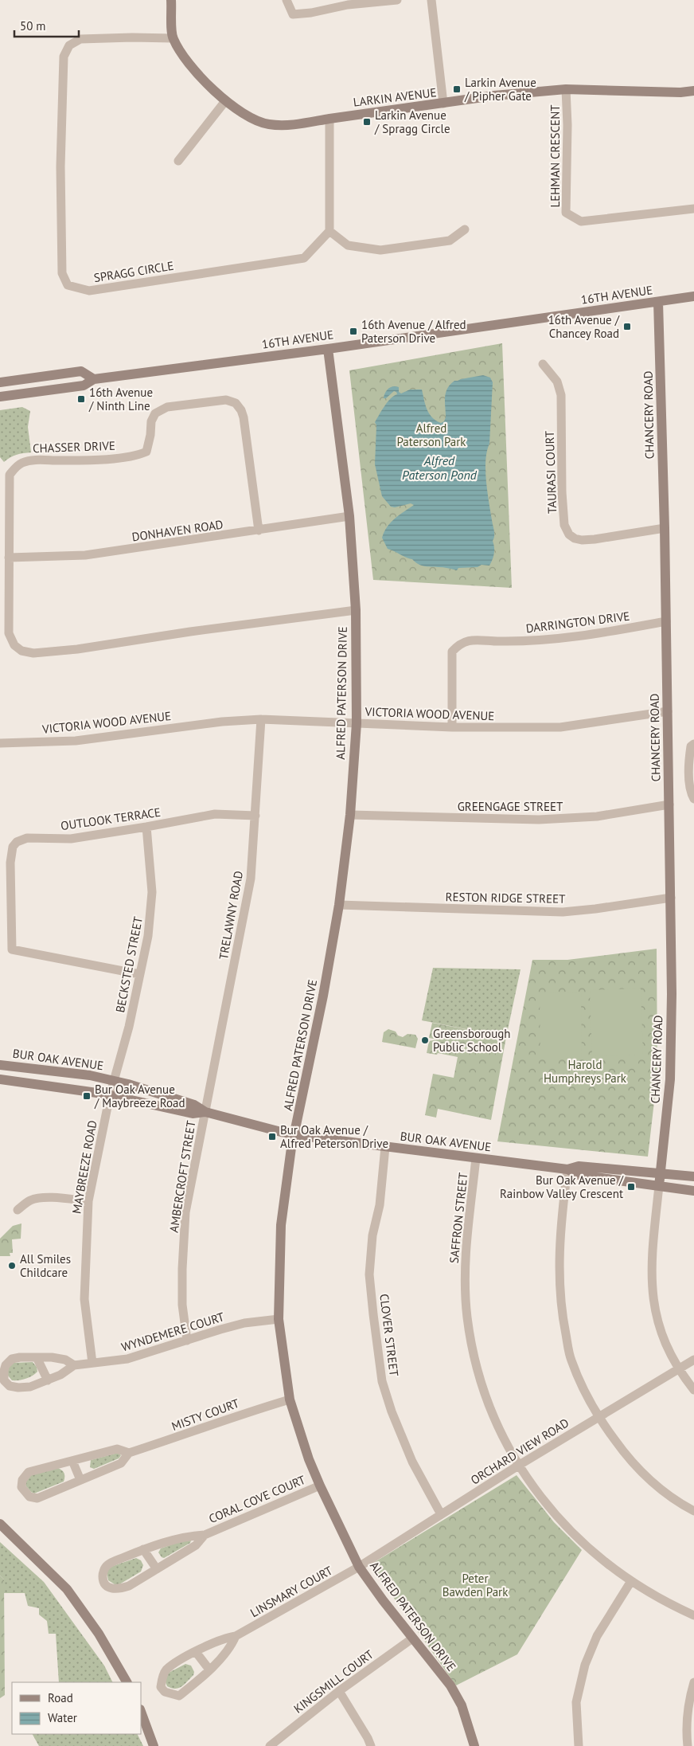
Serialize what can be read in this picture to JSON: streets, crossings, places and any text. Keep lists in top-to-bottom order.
{
  "streets": {
    "street": [
      "LARKIN AVENUE",
      "LEHMAN CRESCENT",
      "SPRAGG CIRCLE",
      "16TH AVENUE",
      "CHANCERY ROAD",
      "CHASSER DRIVE",
      "TAURASI COURT",
      "DONHAVEN ROAD",
      "DARRINGTON DRIVE",
      "ALFRED PATERSON DRIVE",
      "VICTORIA WOOD AVENUE",
      "GREENGAGE STREET",
      "OUTLOOK TERRACE",
      "RESTON RIDGE STREET",
      "TRELAWNY ROAD",
      "BECKSTED STREET",
      "BUR OAK AVENUE",
      "MAYBREEZE ROAD",
      "AMBERCROFT STREET",
      "SAFFRON STREET",
      "WYNDEMERE COURT",
      "CLOVER STREET",
      "MISTY COURT",
      "ORCHARD VIEW ROAD",
      "CORAL COVE COURT",
      "LINSMARY COURT",
      "KINGSMILL COURT"
    ]
  },
  "crossings": [
    ["LARKIN AVENUE", "LEHMAN CRESCENT"],
    ["LARKIN AVENUE", "SPRAGG CIRCLE"],
    ["16TH AVENUE", "CHANCERY ROAD"],
    ["16TH AVENUE", "ALFRED PATERSON DRIVE"],
    ["CHANCERY ROAD", "TAURASI COURT"],
    ["CHANCERY ROAD", "DARRINGTON DRIVE"],
    ["CHANCERY ROAD", "VICTORIA WOOD AVENUE"],
    ["CHANCERY ROAD", "GREENGAGE STREET"],
    ["CHANCERY ROAD", "RESTON RIDGE STREET"],
    ["CHANCERY ROAD", "BUR OAK AVENUE"],
    ["CHASSER DRIVE", "DONHAVEN ROAD"],
    ["CHASSER DRIVE", "ALFRED PATERSON DRIVE"],
    ["DONHAVEN ROAD", "ALFRED PATERSON DRIVE"],
    ["DARRINGTON DRIVE", "VICTORIA WOOD AVENUE"],
    ["ALFRED PATERSON DRIVE", "VICTORIA WOOD AVENUE"],
    ["ALFRED PATERSON DRIVE", "GREENGAGE STREET"],
    ["ALFRED PATERSON DRIVE", "RESTON RIDGE STREET"],
    ["ALFRED PATERSON DRIVE", "BUR OAK AVENUE"],
    ["ALFRED PATERSON DRIVE", "WYNDEMERE COURT"],
    ["ALFRED PATERSON DRIVE", "MISTY COURT"],
    ["ALFRED PATERSON DRIVE", "ORCHARD VIEW ROAD"],
    ["ALFRED PATERSON DRIVE", "CORAL COVE COURT"],
    ["ALFRED PATERSON DRIVE", "LINSMARY COURT"],
    ["ALFRED PATERSON DRIVE", "KINGSMILL COURT"],
    ["VICTORIA WOOD AVENUE", "TRELAWNY ROAD"],
    ["OUTLOOK TERRACE", "TRELAWNY ROAD"],
    ["OUTLOOK TERRACE", "BECKSTED STREET"],
    ["TRELAWNY ROAD", "BUR OAK AVENUE"],
    ["TRELAWNY ROAD", "AMBERCROFT STREET"],
    ["BECKSTED STREET", "BUR OAK AVENUE"],
    ["BUR OAK AVENUE", "MAYBREEZE ROAD"],
    ["BUR OAK AVENUE", "AMBERCROFT STREET"],
    ["BUR OAK AVENUE", "SAFFRON STREET"],
    ["BUR OAK AVENUE", "CLOVER STREET"],
    ["MAYBREEZE ROAD", "WYNDEMERE COURT"],
    ["AMBERCROFT STREET", "WYNDEMERE COURT"],
    ["SAFFRON STREET", "ORCHARD VIEW ROAD"],
    ["CLOVER STREET", "ORCHARD VIEW ROAD"],
    ["ORCHARD VIEW ROAD", "LINSMARY COURT"]
  ],
  "water": ["Alfred Paterson Pond"],
  "parks": ["Alfred Paterson Park", "Harold Humphreys Park", "Peter Bawden Park"],
  "places": {
    "transit": [
      "Larkin Avenue / Pipher Gate",
      "Larkin Avenue / Spragg Circle",
      "16th Avenue / Chancey Road",
      "16th Avenue / Alfred Paterson Drive",
      "16th Avenue / Ninth Line",
      "Bur Oak Avenue / Maybreeze Road",
      "Bur Oak Avenue / Alfred Peterson Drive",
      "Bur Oak Avenue / Rainbow Valley Crescent"
    ],
    "other": ["Greensborough Public School", "All Smiles Childcare"]
  },
  "legend": ["Road", "Water"],
  "scale_bar": "50 m"
}
